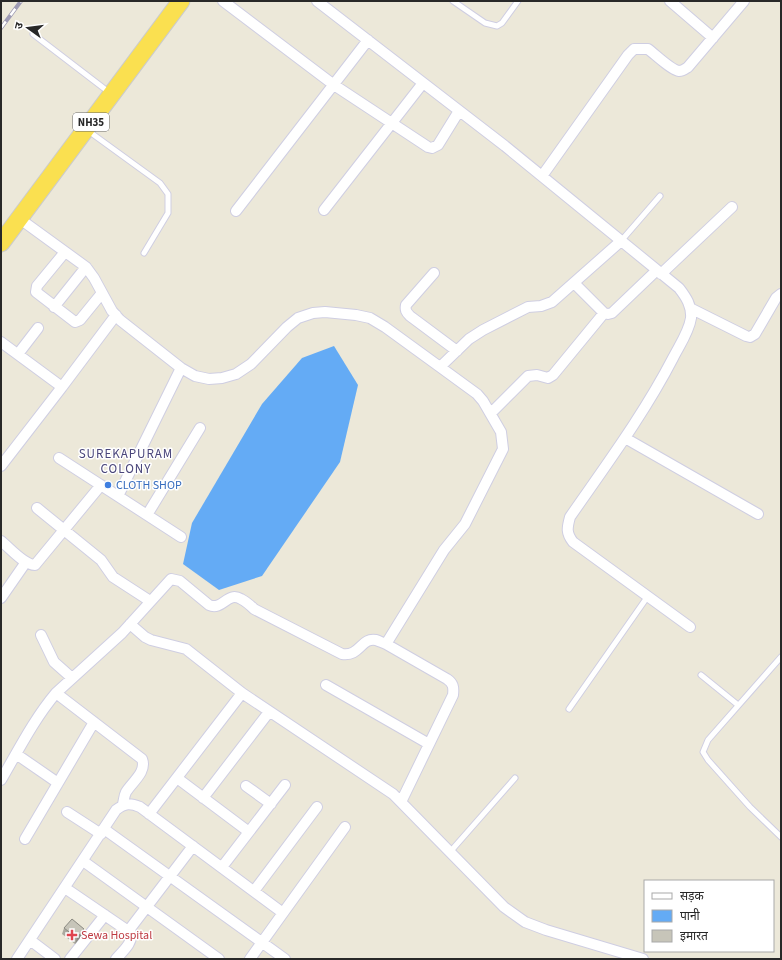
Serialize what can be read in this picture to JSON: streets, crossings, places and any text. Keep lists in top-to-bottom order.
{
  "streets": {
    "highway": ["NH35"]
  },
  "districts": ["SUREKAPURAM COLONY"],
  "places": {
    "other": ["CLOTH SHOP"],
    "health": ["Sewa Hospital"]
  },
  "legend": ["सड़क", "पानी", "इमारत"],
  "north": "left"
}
